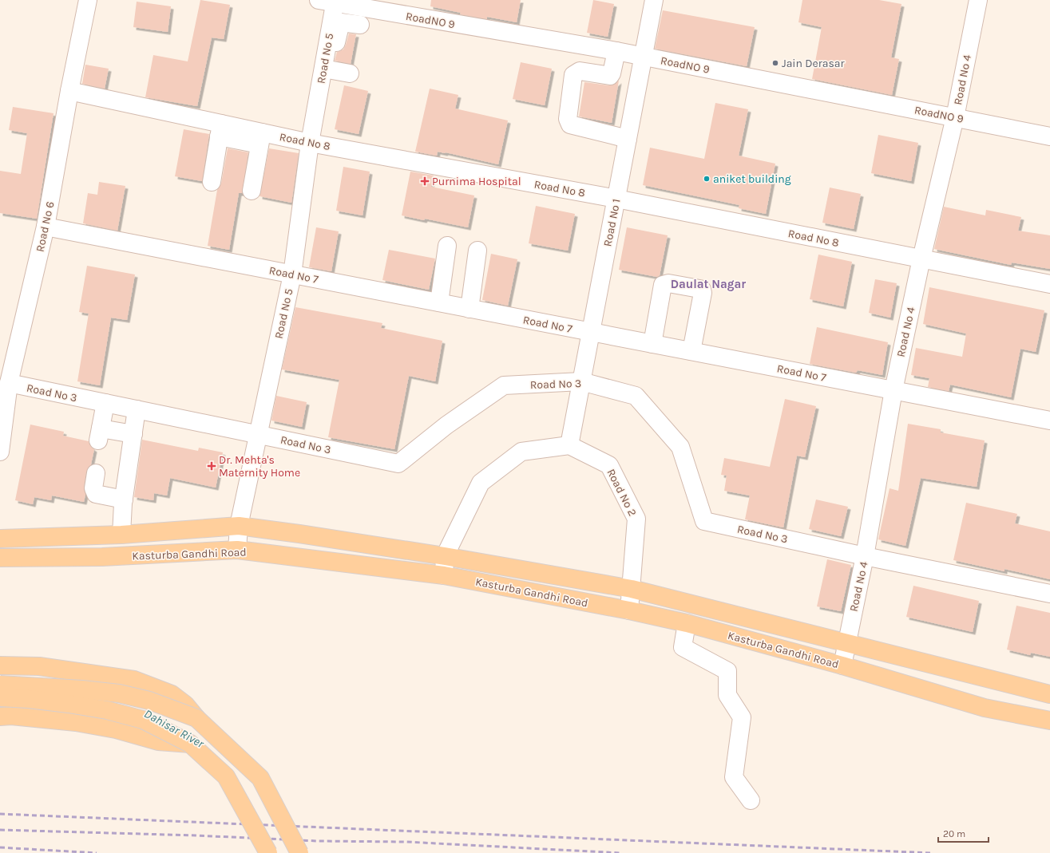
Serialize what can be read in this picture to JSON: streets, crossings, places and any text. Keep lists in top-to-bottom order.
{
  "streets": {
    "main road": ["Kasturba Gandhi Road"],
    "street": [
      "RoadNO 9",
      "Road No 5",
      "Road No 4",
      "Road No 8",
      "Road No 1",
      "Road No 6",
      "Road No 7",
      "Road No 3",
      "Road No 2"
    ]
  },
  "crossings": [
    ["RoadNO 9", "Road No 5"],
    ["RoadNO 9", "Road No 4"],
    ["RoadNO 9", "Road No 1"],
    ["Road No 5", "Road No 8"],
    ["Road No 5", "Road No 7"],
    ["Road No 5", "Road No 3"],
    ["Road No 5", "Kasturba Gandhi Road"],
    ["Road No 4", "Road No 8"],
    ["Road No 4", "Road No 7"],
    ["Road No 4", "Road No 3"],
    ["Road No 4", "Kasturba Gandhi Road"],
    ["Road No 8", "Road No 1"],
    ["Road No 8", "Road No 6"],
    ["Road No 1", "Road No 7"],
    ["Road No 1", "Road No 3"],
    ["Road No 1", "Road No 2"],
    ["Road No 6", "Road No 7"],
    ["Road No 6", "Road No 3"],
    ["Road No 2", "Kasturba Gandhi Road"]
  ],
  "districts": ["Daulat Nagar"],
  "water": ["Dahisar River"],
  "places": {
    "other": ["Jain Derasar", "aniket building"],
    "health": ["Purnima Hospital", "Dr. Mehta's Maternity Home"]
  },
  "scale_bar": "20 m"
}
